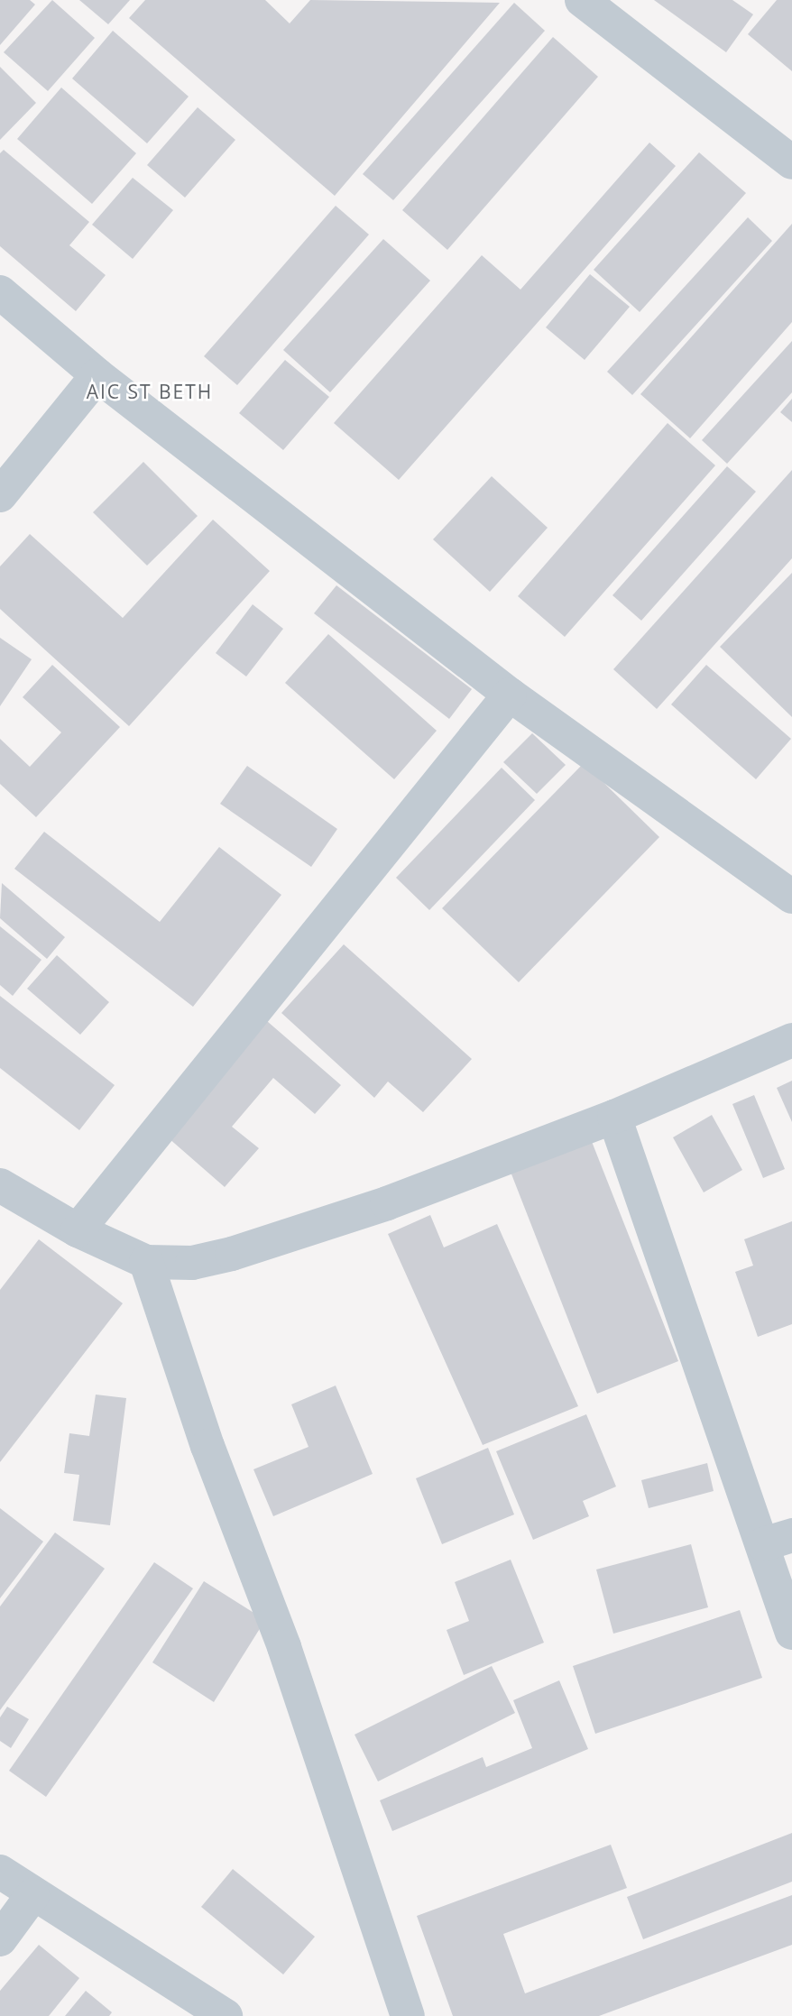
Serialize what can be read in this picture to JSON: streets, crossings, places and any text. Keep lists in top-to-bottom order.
{
  "districts": ["AIC ST BETH"]
}
